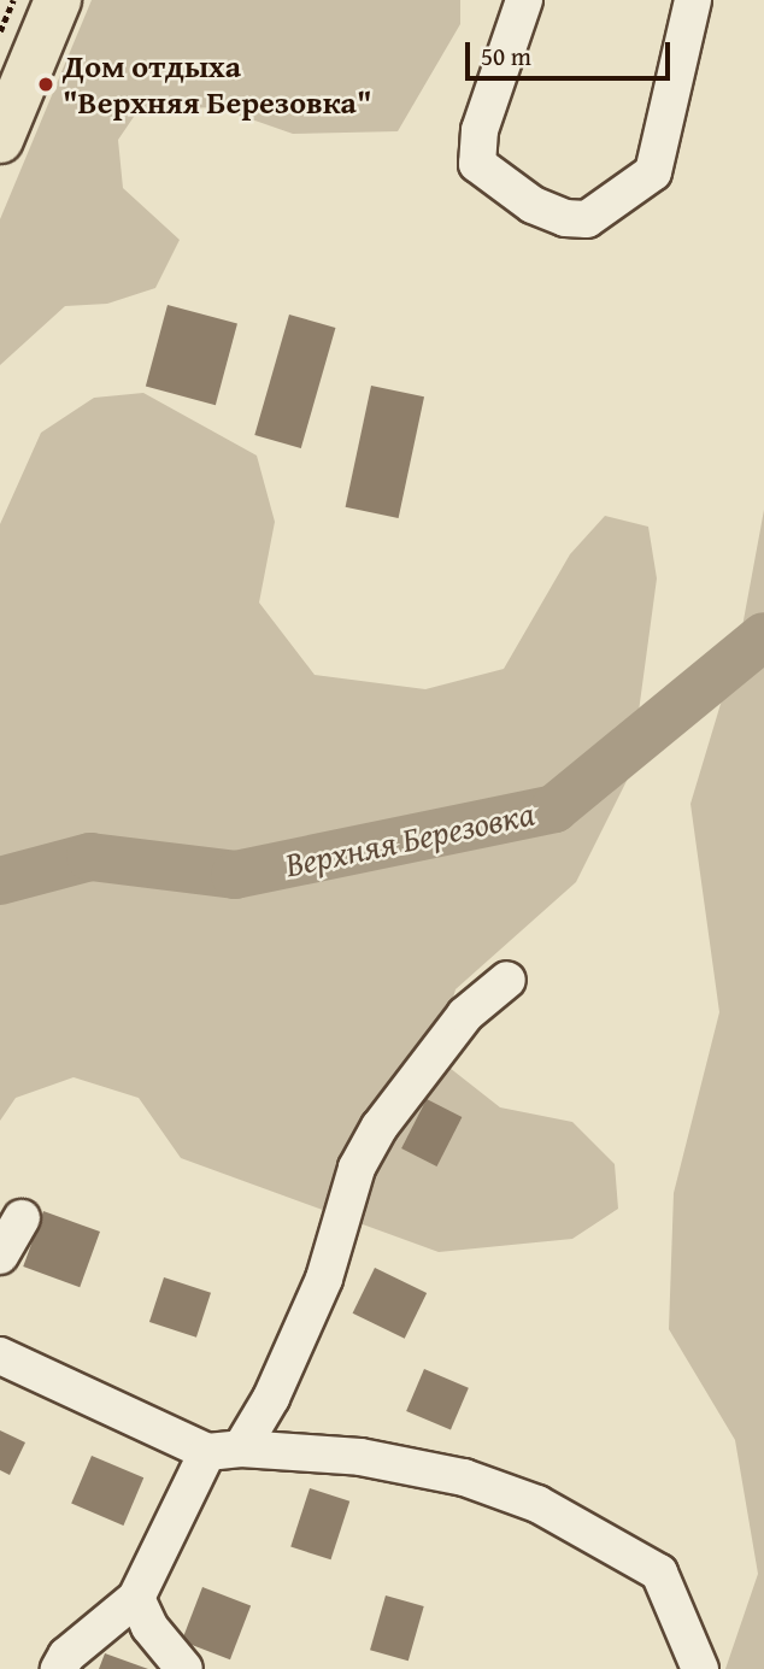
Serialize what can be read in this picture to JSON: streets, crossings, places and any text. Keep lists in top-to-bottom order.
{
  "water": ["Верхняя Березовка"],
  "places": ["Дом отдыха \"Верхняя Березовка\""],
  "scale_bar": "50 m"
}
